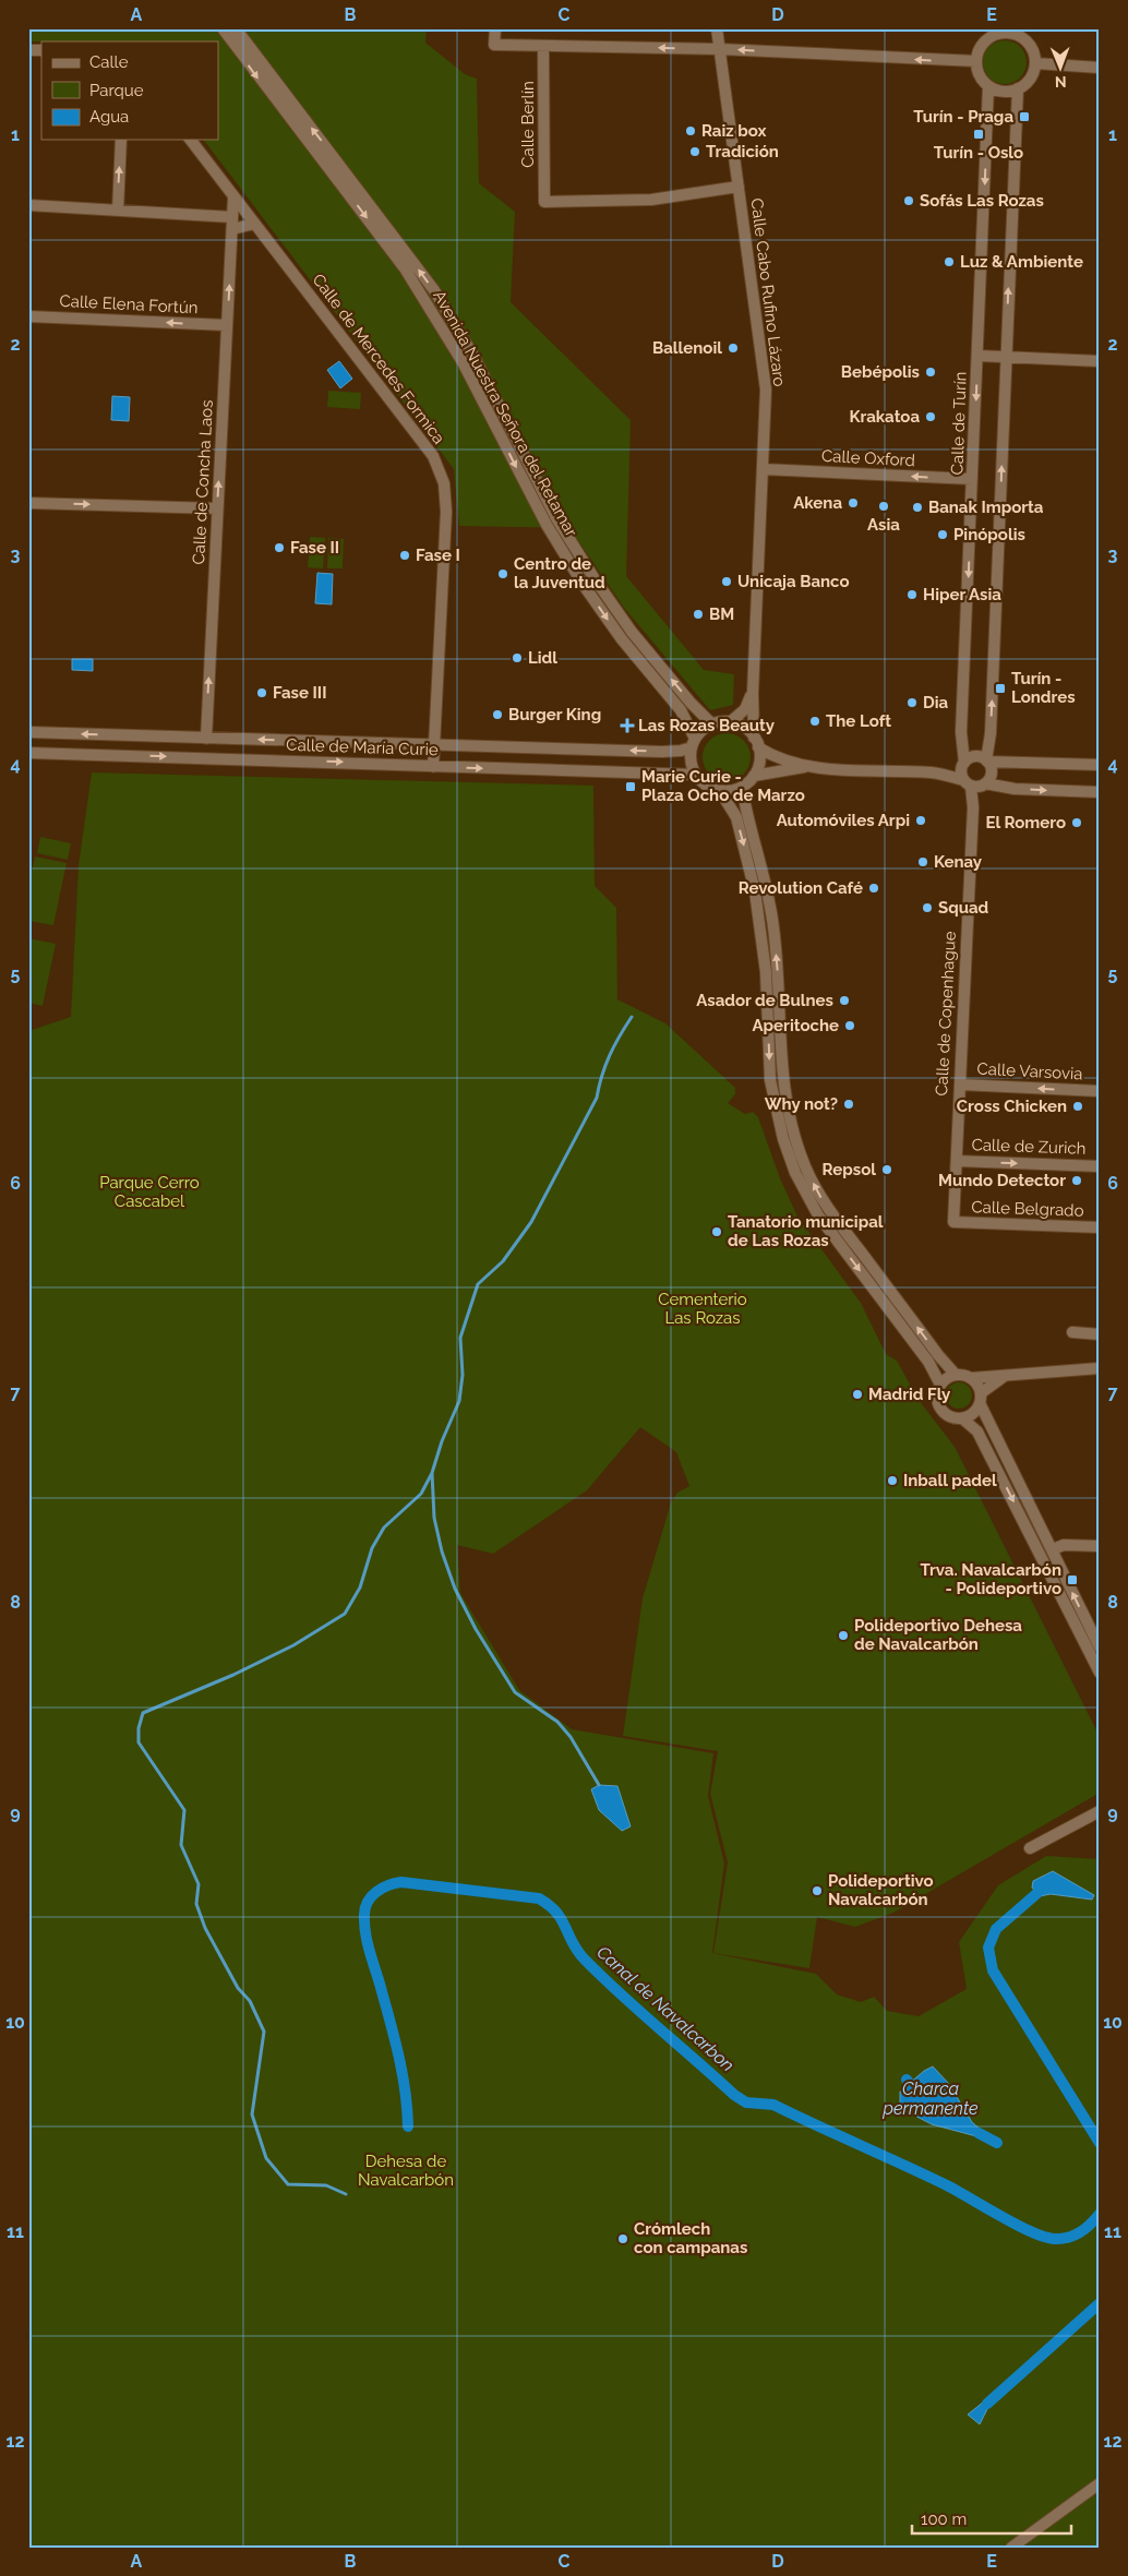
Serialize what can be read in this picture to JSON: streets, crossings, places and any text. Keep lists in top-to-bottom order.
{
  "streets": {
    "street": [
      "Calle Berlín",
      "Calle Cabo Rufino Lázaro",
      "Calle Elena Fortún",
      "Calle de Mercedes Formica",
      "Avenida Nuestra Señora del Retamar",
      "Calle de Turín",
      "Calle Oxford",
      "Calle de Concha Laos",
      "Calle de María Curie",
      "Calle de Copenhague",
      "Calle Varsovia",
      "Calle de Zurich",
      "Calle Belgrado"
    ]
  },
  "crossings": [
    ["Calle Berlín", "Calle Cabo Rufino Lázaro"],
    ["Calle Cabo Rufino Lázaro", "Avenida Nuestra Señora del Retamar"],
    ["Calle Cabo Rufino Lázaro", "Calle Oxford"],
    ["Calle Cabo Rufino Lázaro", "Calle de María Curie"],
    ["Calle Elena Fortún", "Calle de Concha Laos"],
    ["Calle de Mercedes Formica", "Calle de Concha Laos"],
    ["Calle de Mercedes Formica", "Calle de María Curie"],
    ["Avenida Nuestra Señora del Retamar", "Calle de María Curie"],
    ["Calle de Turín", "Calle Oxford"],
    ["Calle de Turín", "Calle de Copenhague"],
    ["Calle de Concha Laos", "Calle de María Curie"],
    ["Calle de Copenhague", "Calle Varsovia"],
    ["Calle de Copenhague", "Calle de Zurich"],
    ["Calle de Copenhague", "Calle Belgrado"]
  ],
  "one_way": [
    "Calle Elena Fortún",
    "Calle Oxford",
    "Calle de Concha Laos",
    "Calle Varsovia",
    "Calle de Zurich"
  ],
  "water": ["Canal de Navalcarbon", "Charca permanente"],
  "parks": ["Parque Cerro Cascabel", "Cementerio Las Rozas", "Dehesa de Navalcarbón"],
  "places": {
    "transit": [
      "Turín - Praga",
      "Turín - Oslo",
      "Turín - Londres",
      "Marie Curie - Plaza Ocho de Marzo",
      "Trva. Navalcarbón - Polideportivo"
    ],
    "other": [
      "Raiz box",
      "Tradición",
      "Sofás Las Rozas",
      "Luz & Ambiente",
      "Ballenoil",
      "Bebépolis",
      "Krakatoa",
      "Akena",
      "Asia",
      "Banak Importa",
      "Pinópolis",
      "Fase II",
      "Fase I",
      "Centro de la Juventud",
      "Unicaja Banco",
      "Hiper Asia",
      "BM",
      "Lidl",
      "Fase III",
      "Dia",
      "Burger King",
      "The Loft",
      "Automóviles Arpi",
      "El Romero",
      "Kenay",
      "Revolution Café",
      "Squad",
      "Asador de Bulnes",
      "Aperitoche",
      "Why not?",
      "Cross Chicken",
      "Repsol",
      "Mundo Detector",
      "Tanatorio municipal de Las Rozas",
      "Madrid Fly",
      "Inball padel",
      "Polideportivo Dehesa de Navalcarbón",
      "Polideportivo Navalcarbón",
      "Crómlech con campanas"
    ],
    "health": ["Las Rozas Beauty"]
  },
  "legend": ["Calle", "Parque", "Agua"],
  "scale_bar": "100 m",
  "north": "bottom",
  "grid": {
    "columns": [
      "A",
      "B",
      "C",
      "D",
      "E"
    ],
    "rows": [
      "1",
      "2",
      "3",
      "4",
      "5",
      "6",
      "7",
      "8",
      "9",
      "10",
      "11",
      "12"
    ]
  }
}
